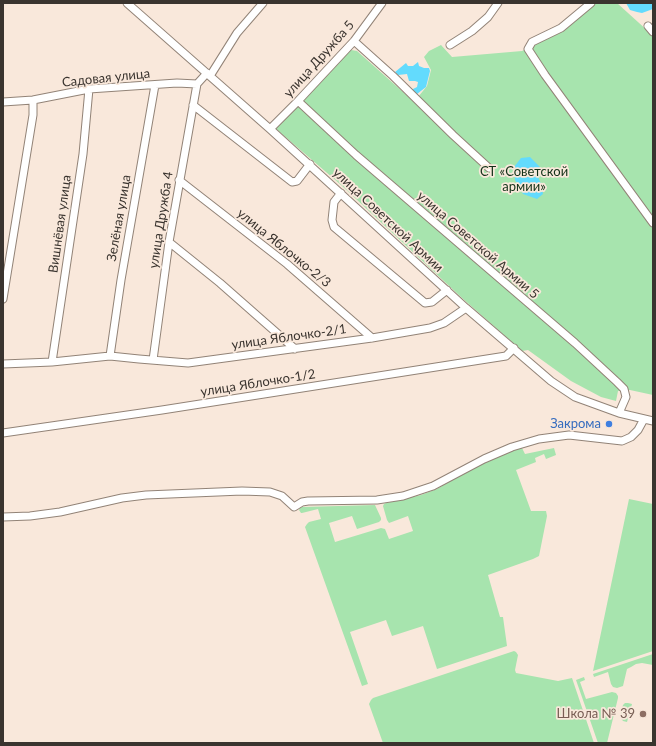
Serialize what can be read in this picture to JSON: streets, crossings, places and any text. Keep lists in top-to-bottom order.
{
  "streets": {
    "street": [
      "улица Дружба 5",
      "Садовая улица",
      "Зелёная улица",
      "улица Дружба 4",
      "улица Советской Армии",
      "Вишнёвая улица",
      "улица Советской Армии 5",
      "улица Яблочко-2/3",
      "улица Яблочко-2/1",
      "улица Яблочко-1/2"
    ]
  },
  "crossings": [
    ["улица Дружба 5", "улица Советской Армии"],
    ["улица Дружба 5", "улица Советской Армии 5"],
    ["Садовая улица", "Зелёная улица"],
    ["Садовая улица", "улица Дружба 4"],
    ["Садовая улица", "Вишнёвая улица"],
    ["Зелёная улица", "улица Яблочко-2/1"],
    ["улица Дружба 4", "улица Яблочко-2/3"],
    ["улица Дружба 4", "улица Яблочко-2/1"],
    ["улица Советской Армии", "улица Советской Армии 5"],
    ["улица Советской Армии", "улица Яблочко-2/1"],
    ["улица Советской Армии", "улица Яблочко-1/2"],
    ["Вишнёвая улица", "улица Яблочко-2/1"],
    ["улица Яблочко-2/3", "улица Яблочко-2/1"]
  ],
  "parks": ["СТ «Советской армии»"],
  "places": ["Закрома", "Школа № 39"]
}
